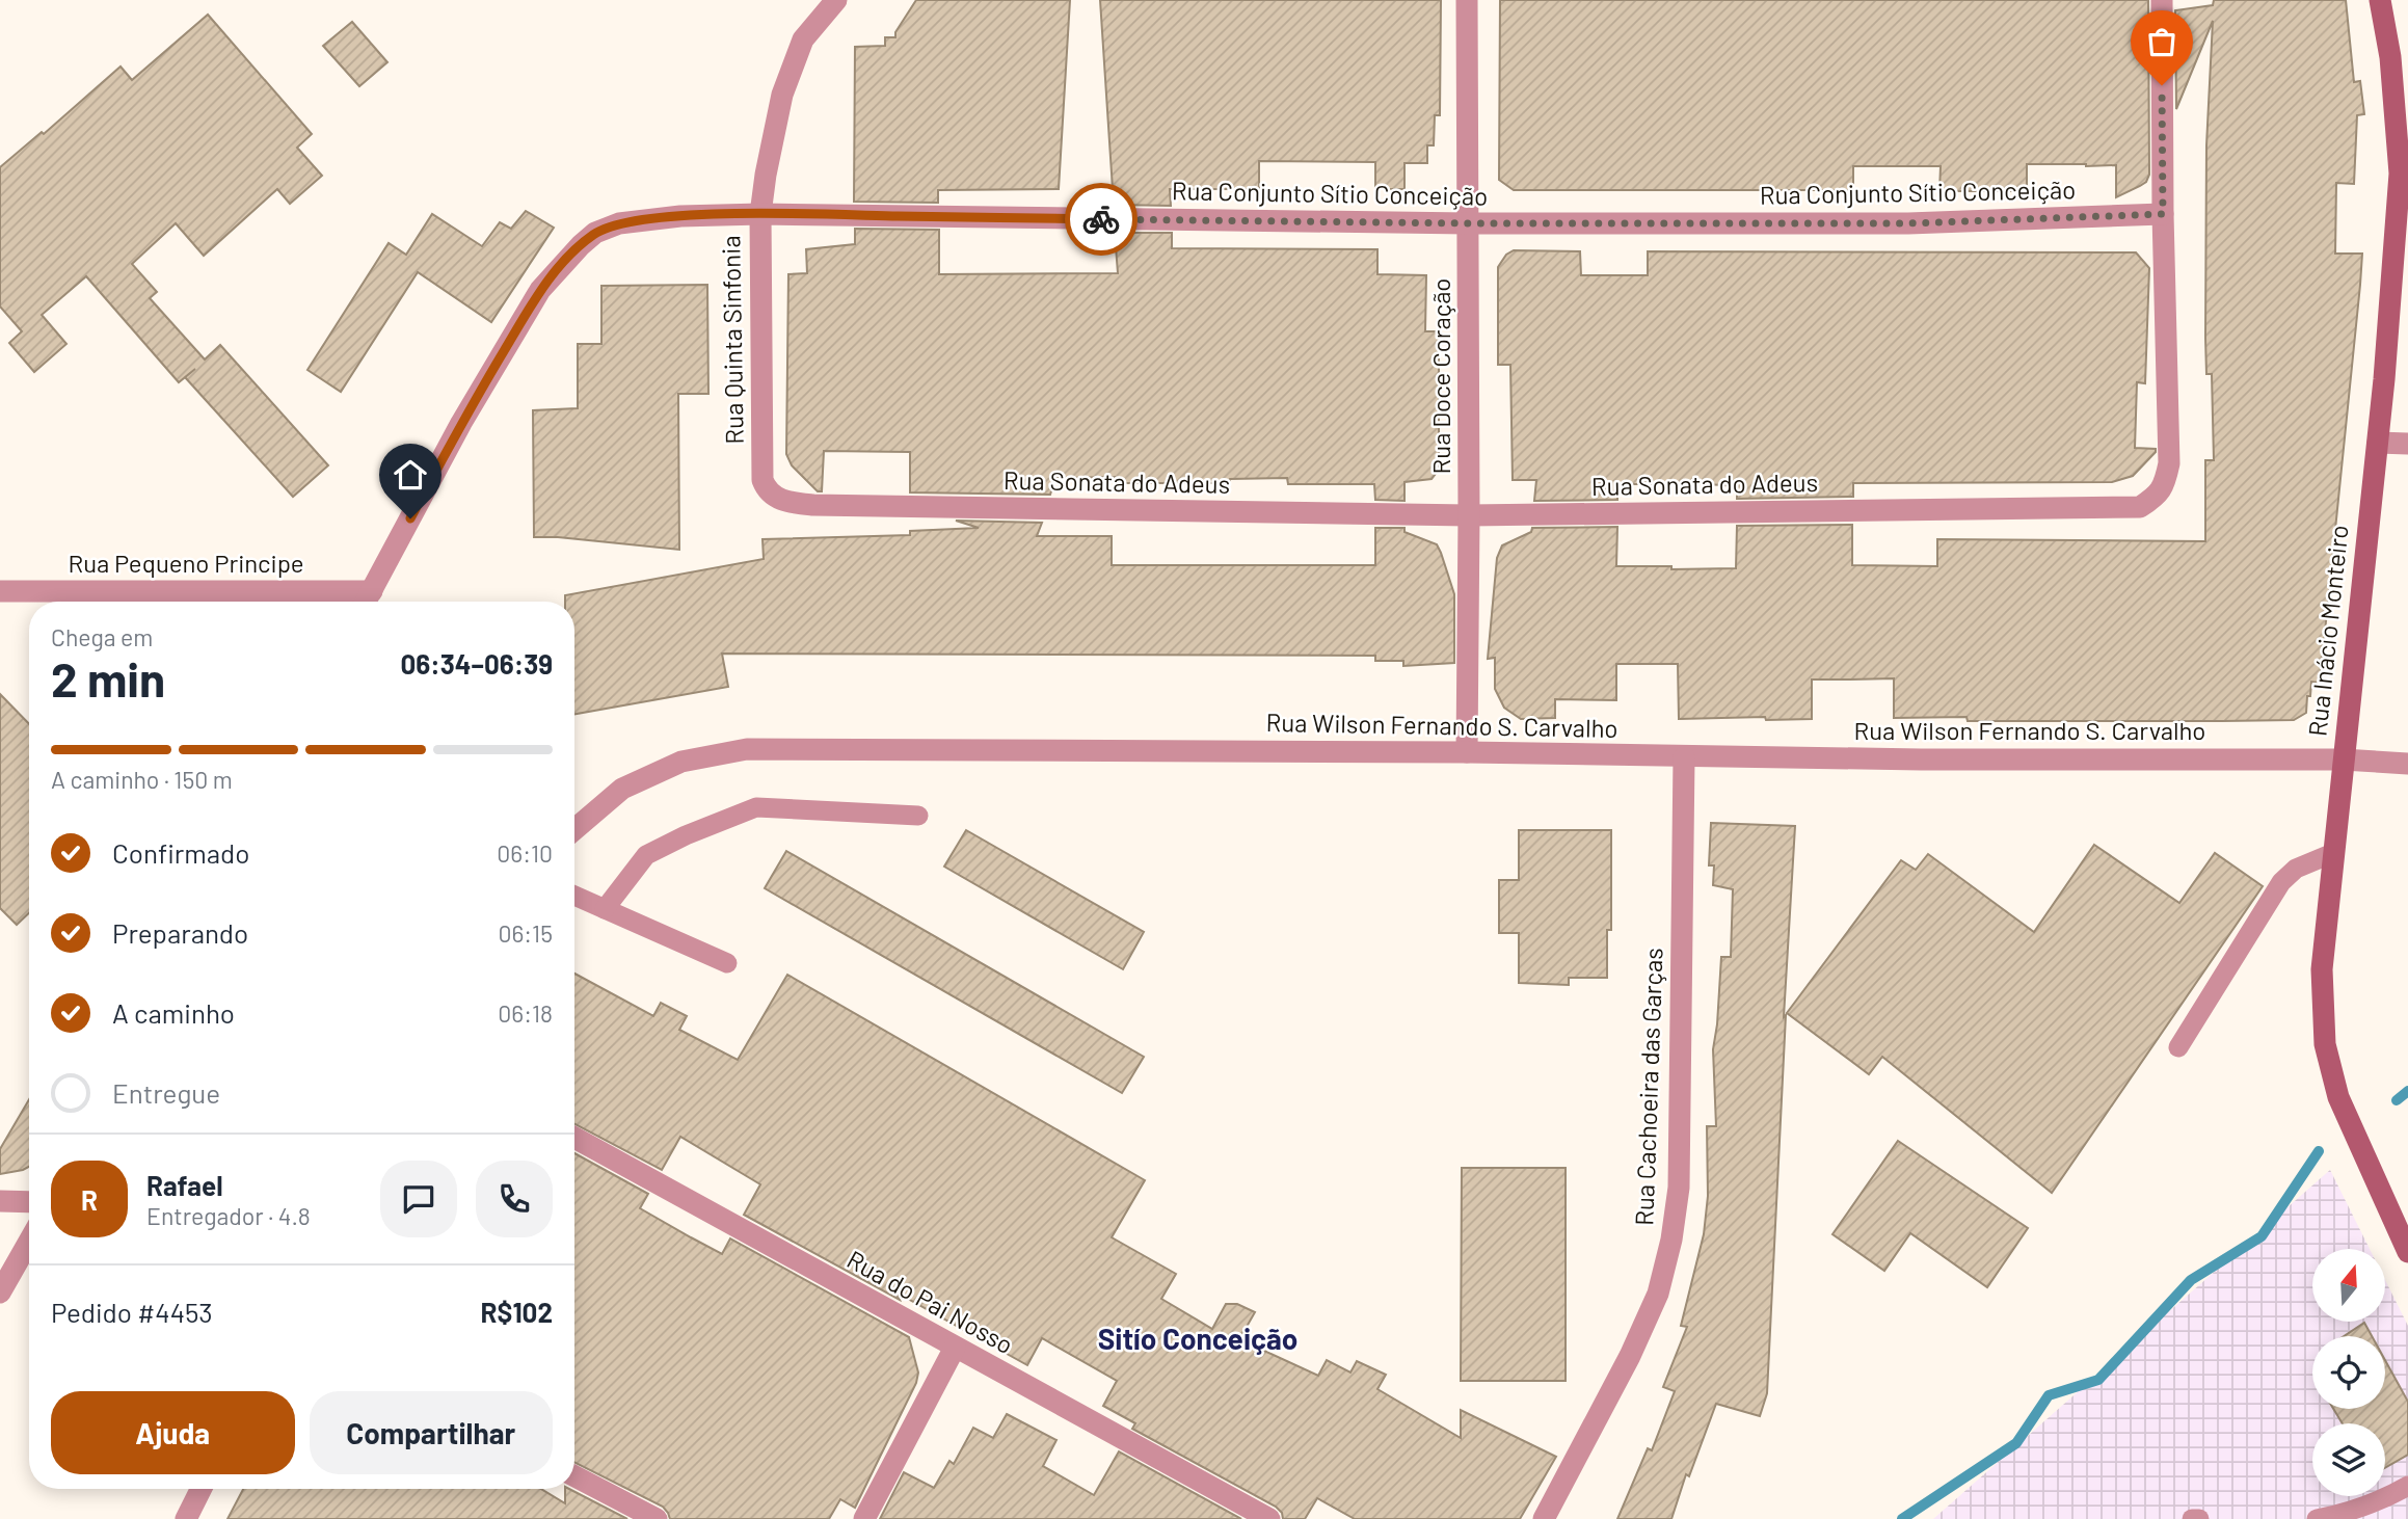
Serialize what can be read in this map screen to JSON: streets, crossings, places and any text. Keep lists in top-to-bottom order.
{
  "streets": {
    "street": [
      "Rua Conjunto Sítio Conceição",
      "Rua Quinta Sinfonia",
      "Rua Doce Coração",
      "Rua Sonata do Adeus",
      "Rua Pequeno Principe",
      "Rua Inácio Monteiro",
      "Rua Wilson Fernando S. Carvalho",
      "Rua Cachoeira das Garças",
      "Rua do Pai Nosso"
    ]
  },
  "crossings": [
    ["Rua Conjunto Sítio Conceição", "Rua Quinta Sinfonia"],
    ["Rua Conjunto Sítio Conceição", "Rua Doce Coração"],
    ["Rua Conjunto Sítio Conceição", "Rua Sonata do Adeus"],
    ["Rua Conjunto Sítio Conceição", "Rua Pequeno Principe"],
    ["Rua Quinta Sinfonia", "Rua Sonata do Adeus"],
    ["Rua Doce Coração", "Rua Sonata do Adeus"],
    ["Rua Doce Coração", "Rua Wilson Fernando S. Carvalho"],
    ["Rua Inácio Monteiro", "Rua Wilson Fernando S. Carvalho"],
    ["Rua Wilson Fernando S. Carvalho", "Rua Cachoeira das Garças"]
  ],
  "districts": ["Sitío Conceição"],
  "north": "top",
  "page": {
    "heading": ["2 min", "Chega em", "06:34–06:39"],
    "panel": [
      "Rafael",
      "Entregador · 4.8",
      "Pedido #4453",
      "R$102"
    ],
    "bar": "A caminho · 150 m",
    "list": [
      ["Confirmado", "06:10"],
      ["Preparando", "06:15"],
      ["A caminho", "06:18"],
      "Entregue"
    ],
    "round": "R",
    "buttons": ["Ajuda", "Compartilhar"]
  }
}
